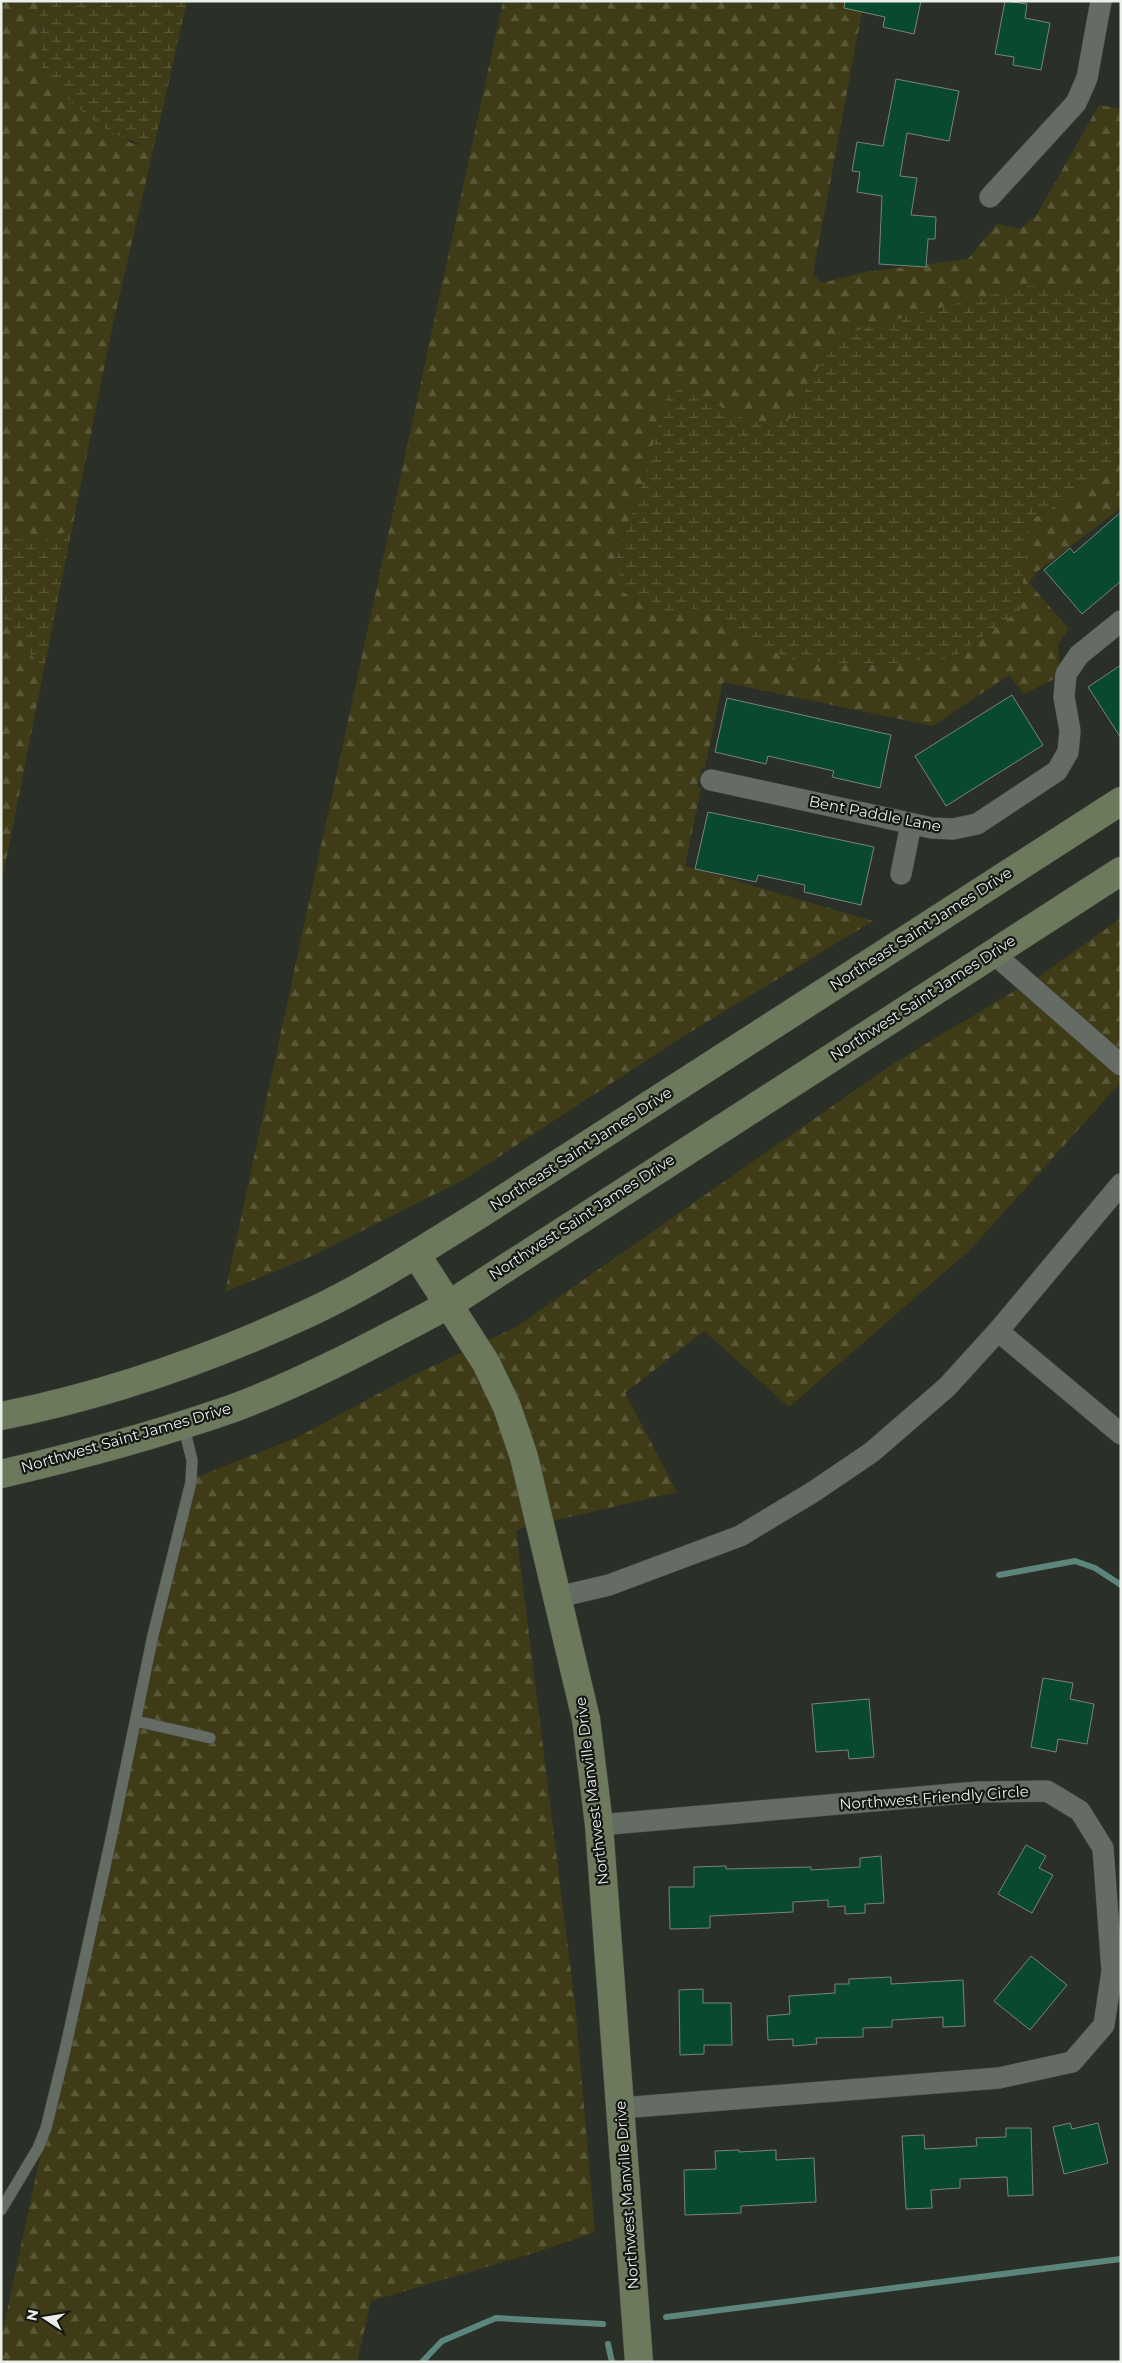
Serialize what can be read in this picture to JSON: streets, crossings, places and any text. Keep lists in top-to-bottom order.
{
  "streets": {
    "main road": ["Northeast Saint James Drive", "Northwest Saint James Drive", "Northwest Manville Drive"],
    "street": ["Bent Paddle Lane", "Northwest Friendly Circle"]
  },
  "crossings": [
    ["Northeast Saint James Drive", "Northwest Manville Drive"],
    ["Northwest Saint James Drive", "Northwest Manville Drive"],
    ["Northwest Manville Drive", "Northwest Friendly Circle"]
  ],
  "north": "left"
}
